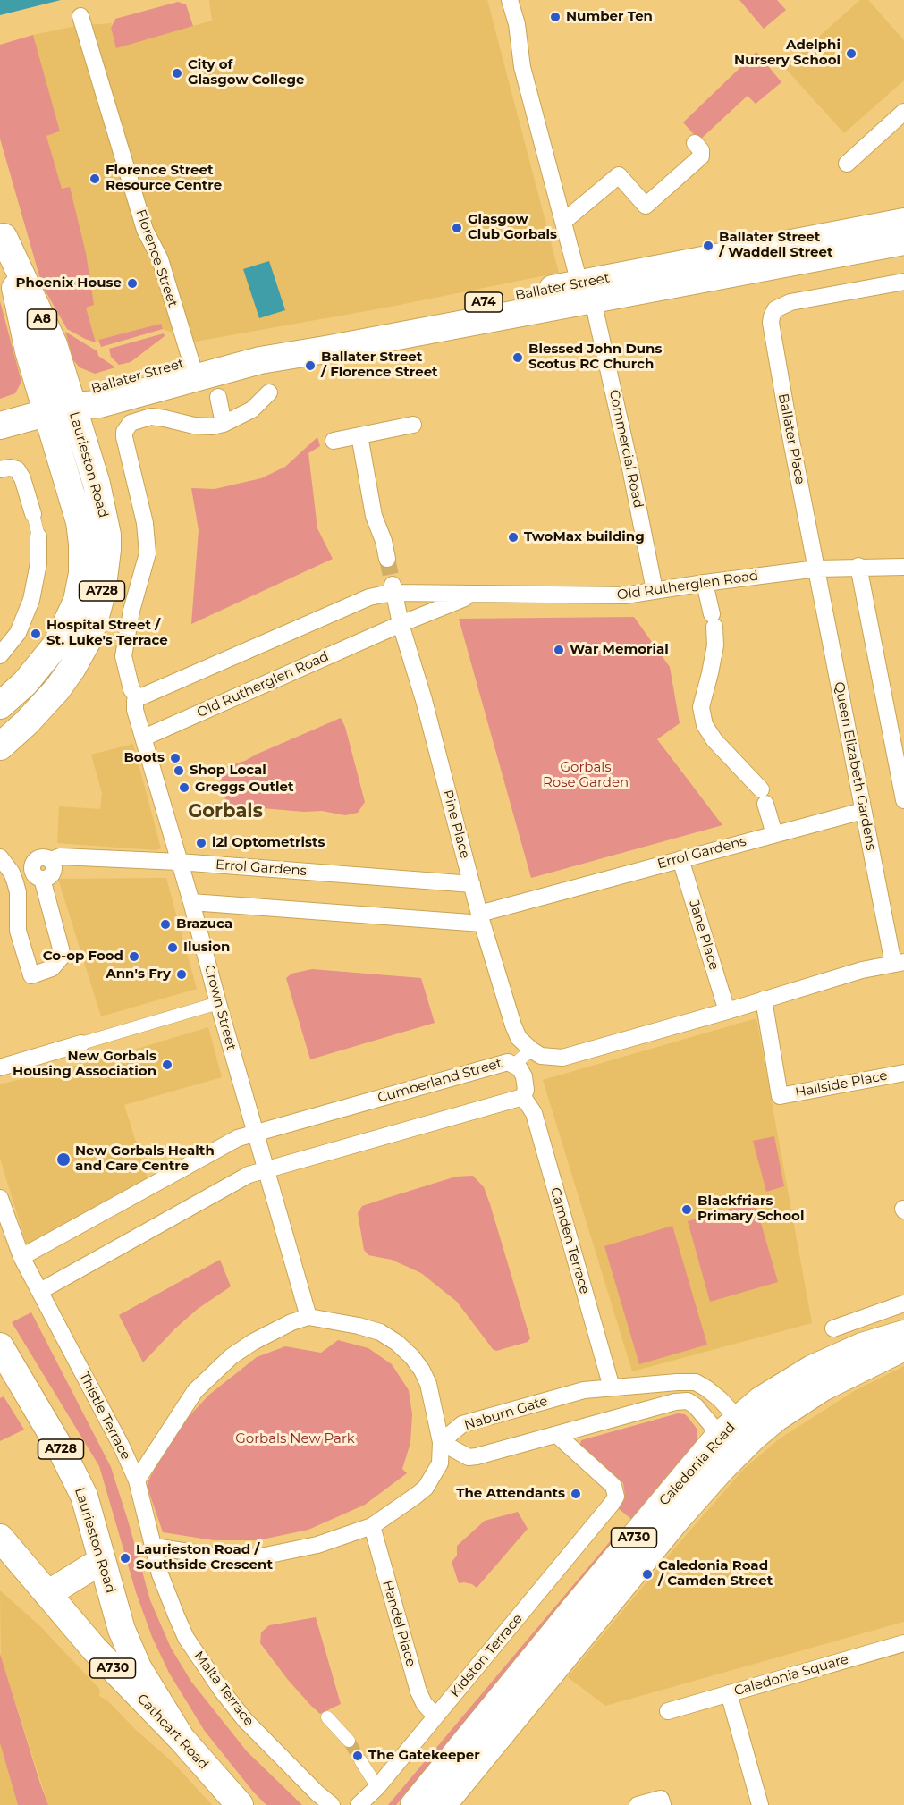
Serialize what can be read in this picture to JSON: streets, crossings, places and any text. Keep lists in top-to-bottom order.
{
  "streets": {
    "main road": [
      "Ballater Street",
      "A74",
      "A8",
      "Laurieston Road",
      "A728",
      "Caledonia Road",
      "A730",
      "Cathcart Road"
    ],
    "street": [
      "Florence Street",
      "Ballater Place",
      "Commercial Road",
      "Old Rutherglen Road",
      "Queen Elizabeth Gardens",
      "Pine Place",
      "Errol Gardens",
      "Jane Place",
      "Crown Street",
      "Cumberland Street",
      "Hallside Place",
      "Camden Terrace",
      "Naburn Gate",
      "Thistle Terrace",
      "Handel Place",
      "Kidston Terrace",
      "Caledonia Square",
      "Malta Terrace"
    ]
  },
  "crossings": [
    ["Florence Street", "Ballater Street"],
    ["Ballater Street", "A8"],
    ["Ballater Street", "Commercial Road"],
    ["Ballater Street", "Laurieston Road"],
    ["A8", "Laurieston Road"],
    ["Ballater Place", "Old Rutherglen Road"],
    ["Ballater Place", "Queen Elizabeth Gardens"],
    ["Commercial Road", "Old Rutherglen Road"],
    ["Laurieston Road", "Cathcart Road"],
    ["Old Rutherglen Road", "Queen Elizabeth Gardens"],
    ["Old Rutherglen Road", "Pine Place"],
    ["Old Rutherglen Road", "Crown Street"],
    ["Queen Elizabeth Gardens", "Errol Gardens"],
    ["Pine Place", "Errol Gardens"],
    ["Pine Place", "Cumberland Street"],
    ["Errol Gardens", "Jane Place"],
    ["Errol Gardens", "Crown Street"],
    ["Crown Street", "Cumberland Street"],
    ["Cumberland Street", "Thistle Terrace"],
    ["Camden Terrace", "Naburn Gate"],
    ["Naburn Gate", "Caledonia Road"],
    ["Naburn Gate", "Kidston Terrace"],
    ["Thistle Terrace", "Malta Terrace"],
    ["Handel Place", "Kidston Terrace"]
  ],
  "districts": ["Gorbals"],
  "parks": ["Gorbals Rose Garden", "Gorbals New Park"],
  "places": [
    "Number Ten",
    "Adelphi Nursery School",
    "City of Glasgow College",
    "Florence Street Resource Centre",
    "Glasgow Club Gorbals",
    "Ballater Street / Waddell Street",
    "Phoenix House",
    "Blessed John Duns Scotus RC Church",
    "Ballater Street / Florence Street",
    "TwoMax building",
    "Hospital Street / St. Luke's Terrace",
    "War Memorial",
    "Boots",
    "Shop Local",
    "Greggs Outlet",
    "i2i Optometrists",
    "Brazuca",
    "Ilusion",
    "Co-op Food",
    "Ann's Fry",
    "New Gorbals Housing Association",
    "New Gorbals Health and Care Centre",
    "Blackfriars Primary School",
    "The Attendants",
    "Laurieston Road / Southside Crescent",
    "Caledonia Road / Camden Street",
    "The Gatekeeper"
  ]
}
